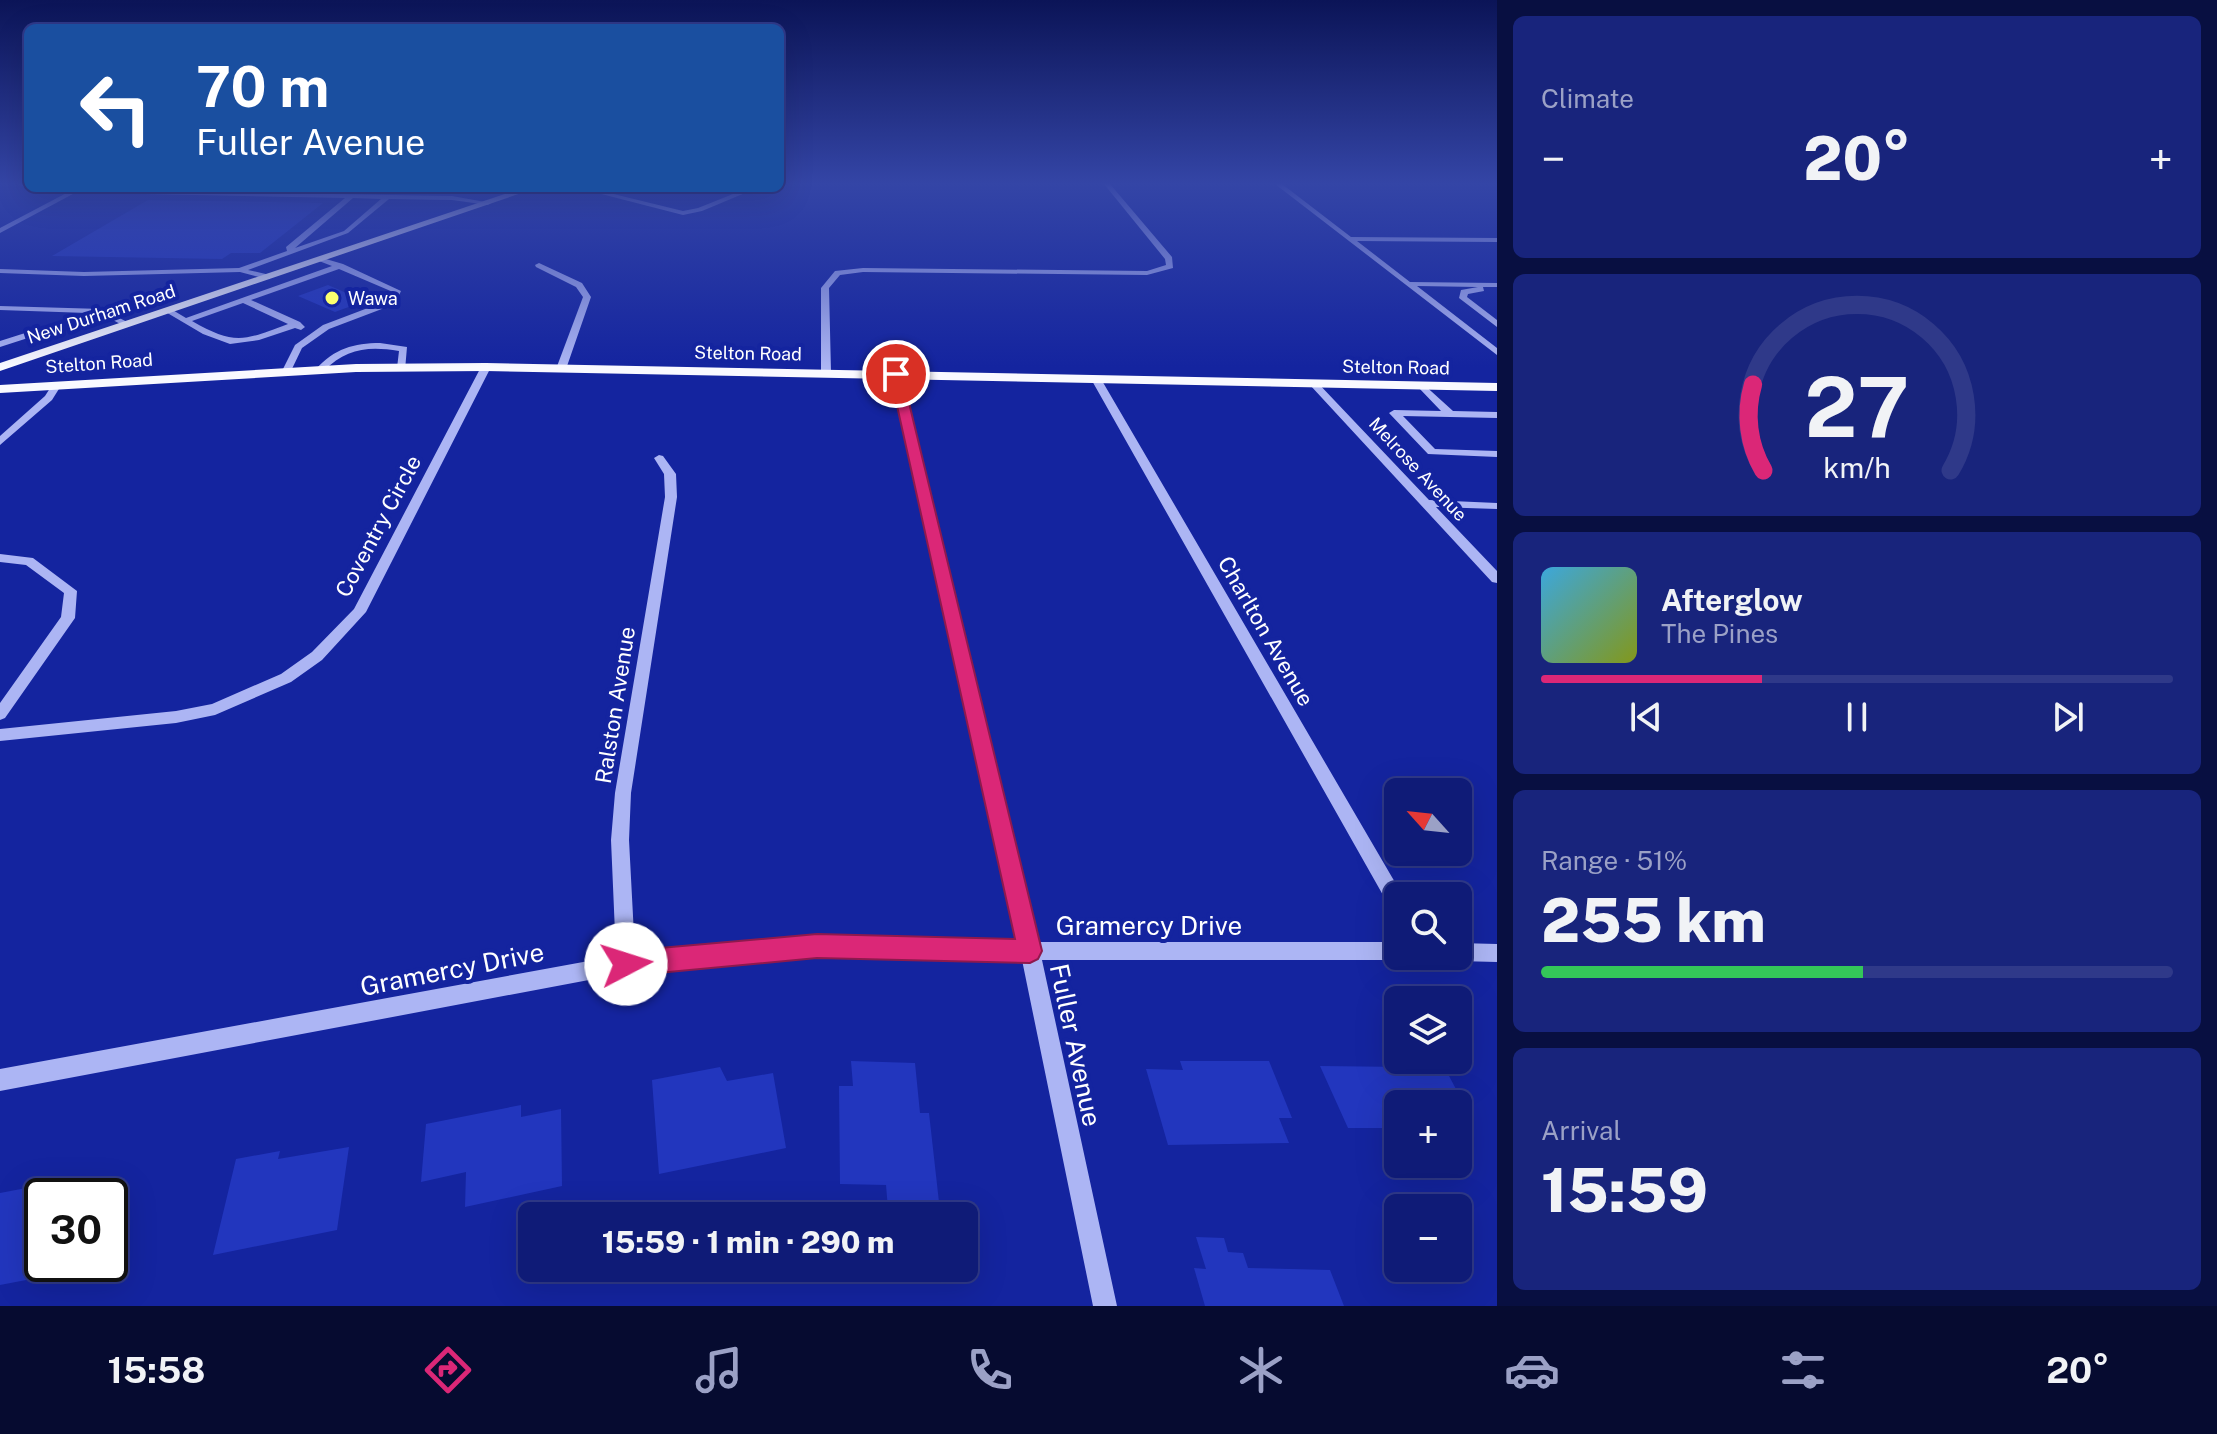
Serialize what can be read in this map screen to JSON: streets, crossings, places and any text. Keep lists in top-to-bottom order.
{
  "streets": {
    "main road": ["New Durham Road", "Stelton Road"],
    "street": [
      "Melrose Avenue",
      "Coventry Circle",
      "Charlton Avenue",
      "Ralston Avenue",
      "Gramercy Drive",
      "Fuller Avenue"
    ]
  },
  "crossings": [
    ["Stelton Road", "Melrose Avenue"],
    ["Stelton Road", "Coventry Circle"],
    ["Stelton Road", "Charlton Avenue"],
    ["Stelton Road", "Fuller Avenue"],
    ["Ralston Avenue", "Gramercy Drive"],
    ["Gramercy Drive", "Fuller Avenue"]
  ],
  "places": ["Wawa"],
  "north": "top left",
  "page": {
    "tile": [
      "Climate",
      ["Range · 51%", "255 km"],
      ["Arrival", "15:59"]
    ],
    "turn": ["70 m", "Fuller Avenue"],
    "heat": ["−", "20°", "+"],
    "song": ["Afterglow", "The Pines"],
    "map_buttons": ["+", "−"],
    "limit": "30",
    "trip": "15:59 · 1 min · 290 m",
    "tabs": ["15:58", "20°"],
    "gauge": ["27", "km/h"]
  }
}
